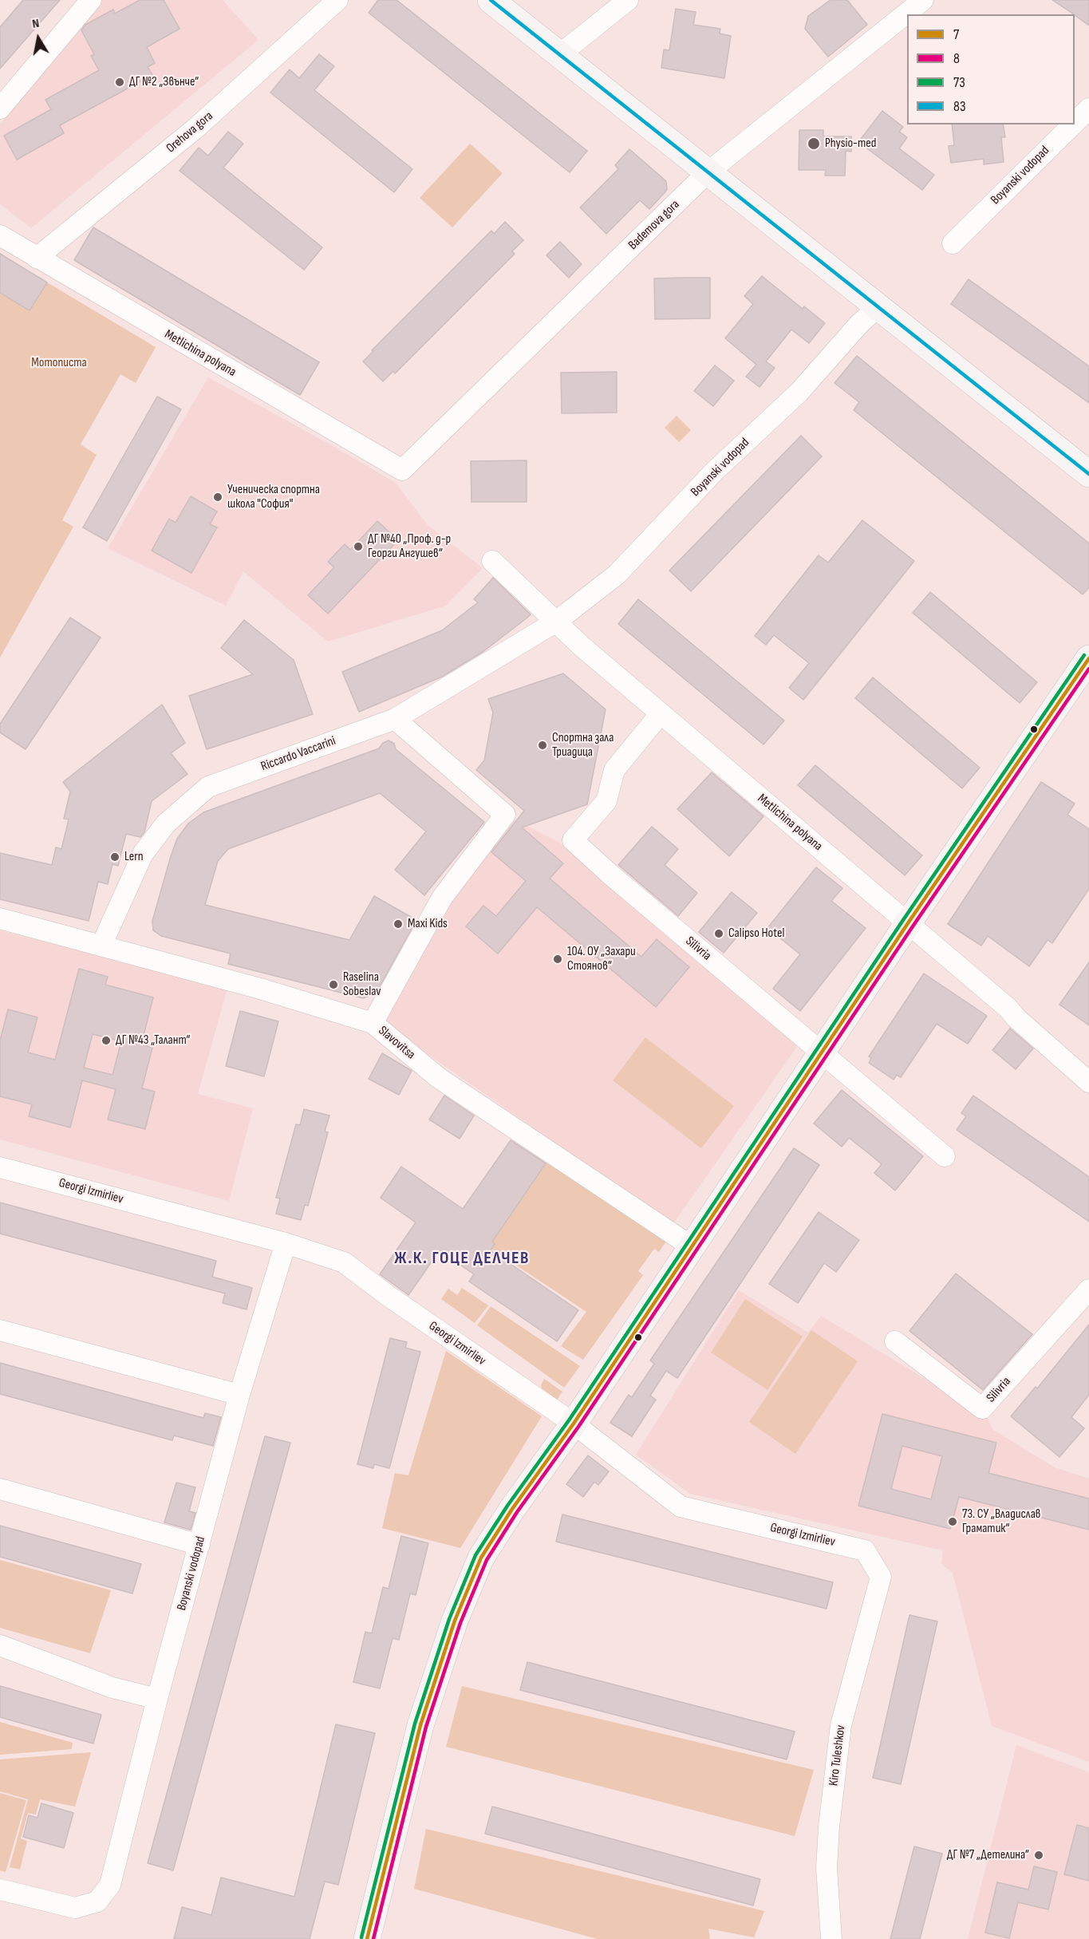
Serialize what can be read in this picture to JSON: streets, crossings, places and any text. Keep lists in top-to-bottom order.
{
  "streets": {
    "street": [
      "Orehova gora",
      "Boyanski vodopad",
      "Bademova gora",
      "Metlichina polyana",
      "Riccardo Vaccarini",
      "Silivria",
      "Slavovitsa",
      "Georgi Izmirliev",
      "Kiro Tuleshkov"
    ]
  },
  "crossings": [
    ["Orehova gora", "Metlichina polyana"],
    ["Boyanski vodopad", "Metlichina polyana"],
    ["Boyanski vodopad", "Riccardo Vaccarini"],
    ["Boyanski vodopad", "Georgi Izmirliev"],
    ["Bademova gora", "Metlichina polyana"],
    ["Metlichina polyana", "Riccardo Vaccarini"],
    ["Metlichina polyana", "Silivria"],
    ["Riccardo Vaccarini", "Slavovitsa"],
    ["Georgi Izmirliev", "Kiro Tuleshkov"]
  ],
  "districts": ["Ж.К. ГОЦЕ ДЕЛЧЕВ"],
  "parks": ["Мотописта"],
  "places": [
    "ДГ №2 „Звънче“",
    "Physio-med",
    "Ученическа спортна школа \"София\"",
    "ДГ №40 „Проф. д-р Георги Ангушев“",
    "Спортна зала Триадица",
    "Lern",
    "Maxi Kids",
    "Calipso Hotel",
    "104. ОУ „Захари Стоянов“",
    "Raselina Sobeslav",
    "ДГ №43 „Талант“",
    "73. СУ „Владислав Граматик“",
    "ДГ №7 „Детелина“"
  ],
  "lines": [
    "transit line 83",
    "transit line 73",
    "transit line 7",
    "transit line 8"
  ],
  "legend": [
    "7",
    "8",
    "73",
    "83"
  ],
  "north": "top"
}
